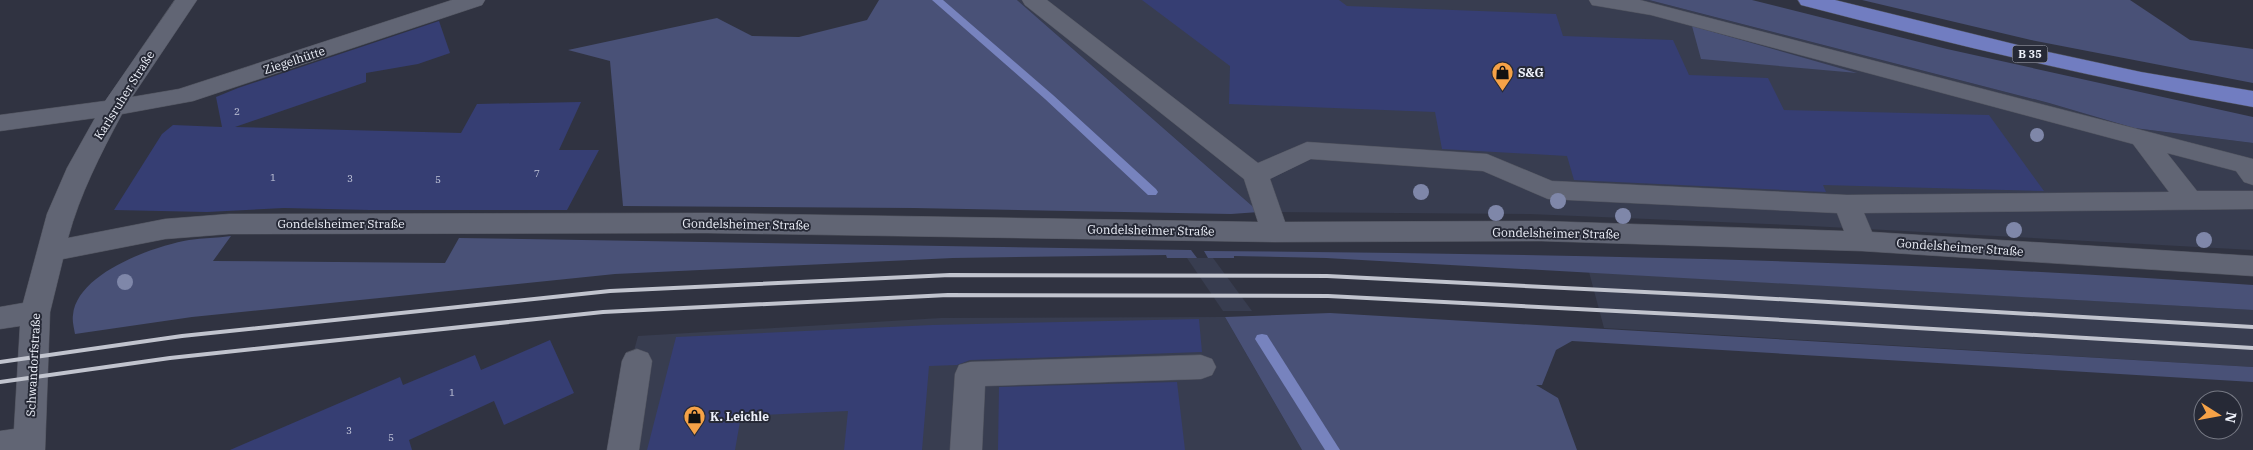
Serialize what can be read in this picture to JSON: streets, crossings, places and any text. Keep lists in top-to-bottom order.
{
  "streets": {
    "main road": ["B 35"],
    "street": [
      "Ziegelhütte",
      "Karlsruher Straße",
      "Gondelsheimer Straße",
      "Schwandorfstraße"
    ]
  },
  "crossings": [
    ["Ziegelhütte", "Karlsruher Straße"],
    ["Karlsruher Straße", "Gondelsheimer Straße"],
    ["Karlsruher Straße", "Schwandorfstraße"],
    ["Gondelsheimer Straße", "Schwandorfstraße"]
  ],
  "places": {
    "shop": ["S&G", "K. Leichle"]
  },
  "house_numbers": [
    "2",
    "7",
    "1",
    "3",
    "5",
    "1",
    "3",
    "5"
  ],
  "north": "right"
}
